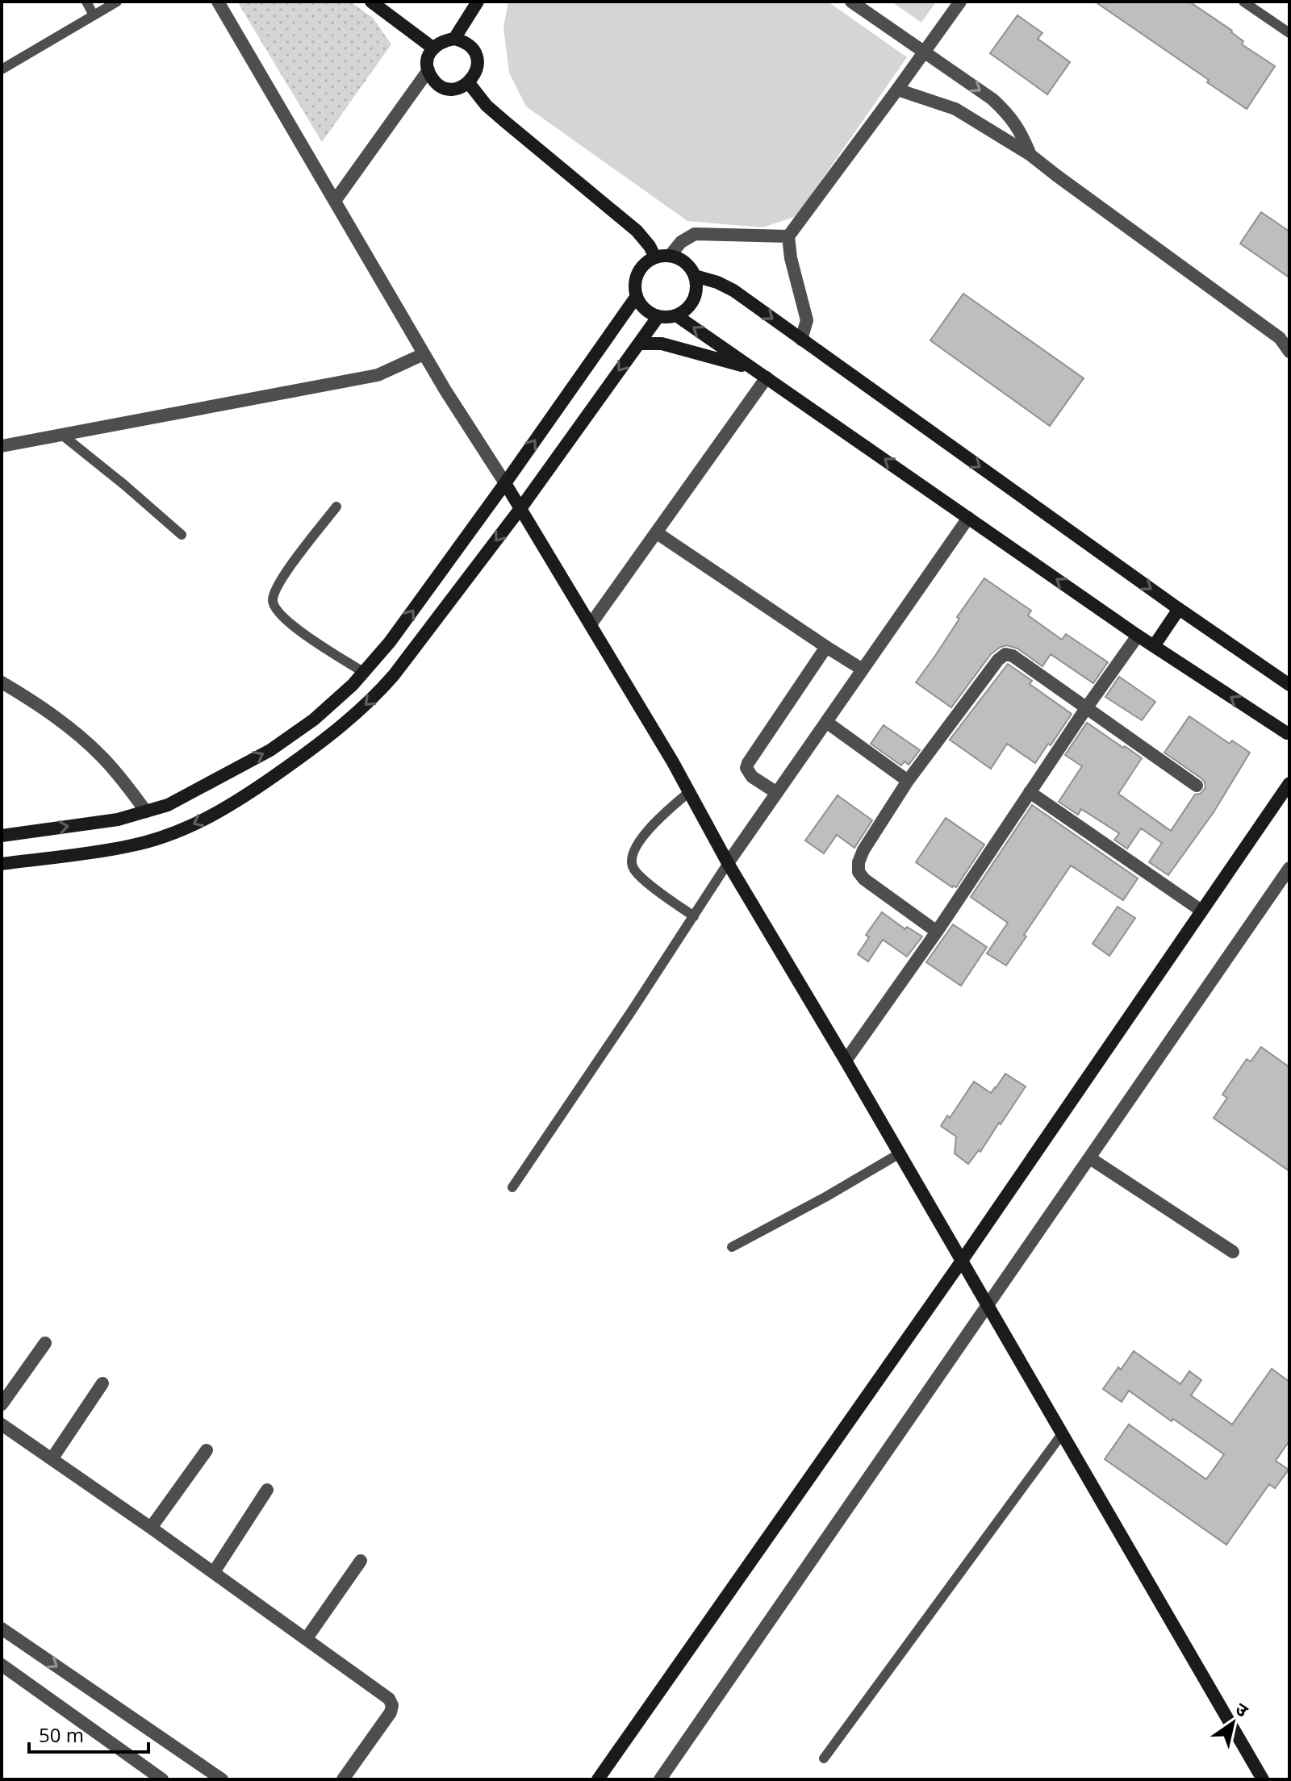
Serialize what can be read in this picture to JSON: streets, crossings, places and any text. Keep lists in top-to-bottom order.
{
  "scale_bar": "50 m",
  "north": "top right"
}
